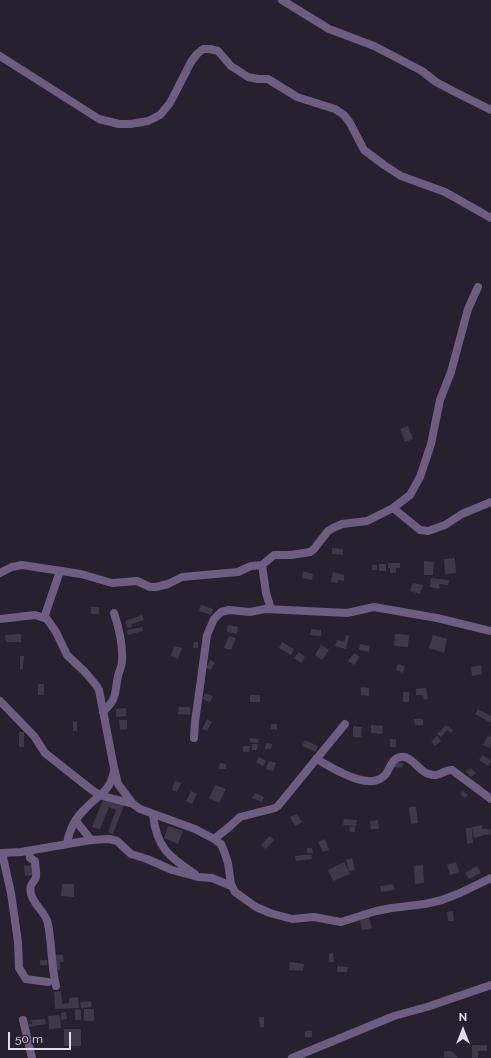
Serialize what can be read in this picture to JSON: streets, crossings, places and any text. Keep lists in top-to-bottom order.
{
  "scale_bar": "50 m",
  "north": "top"
}
